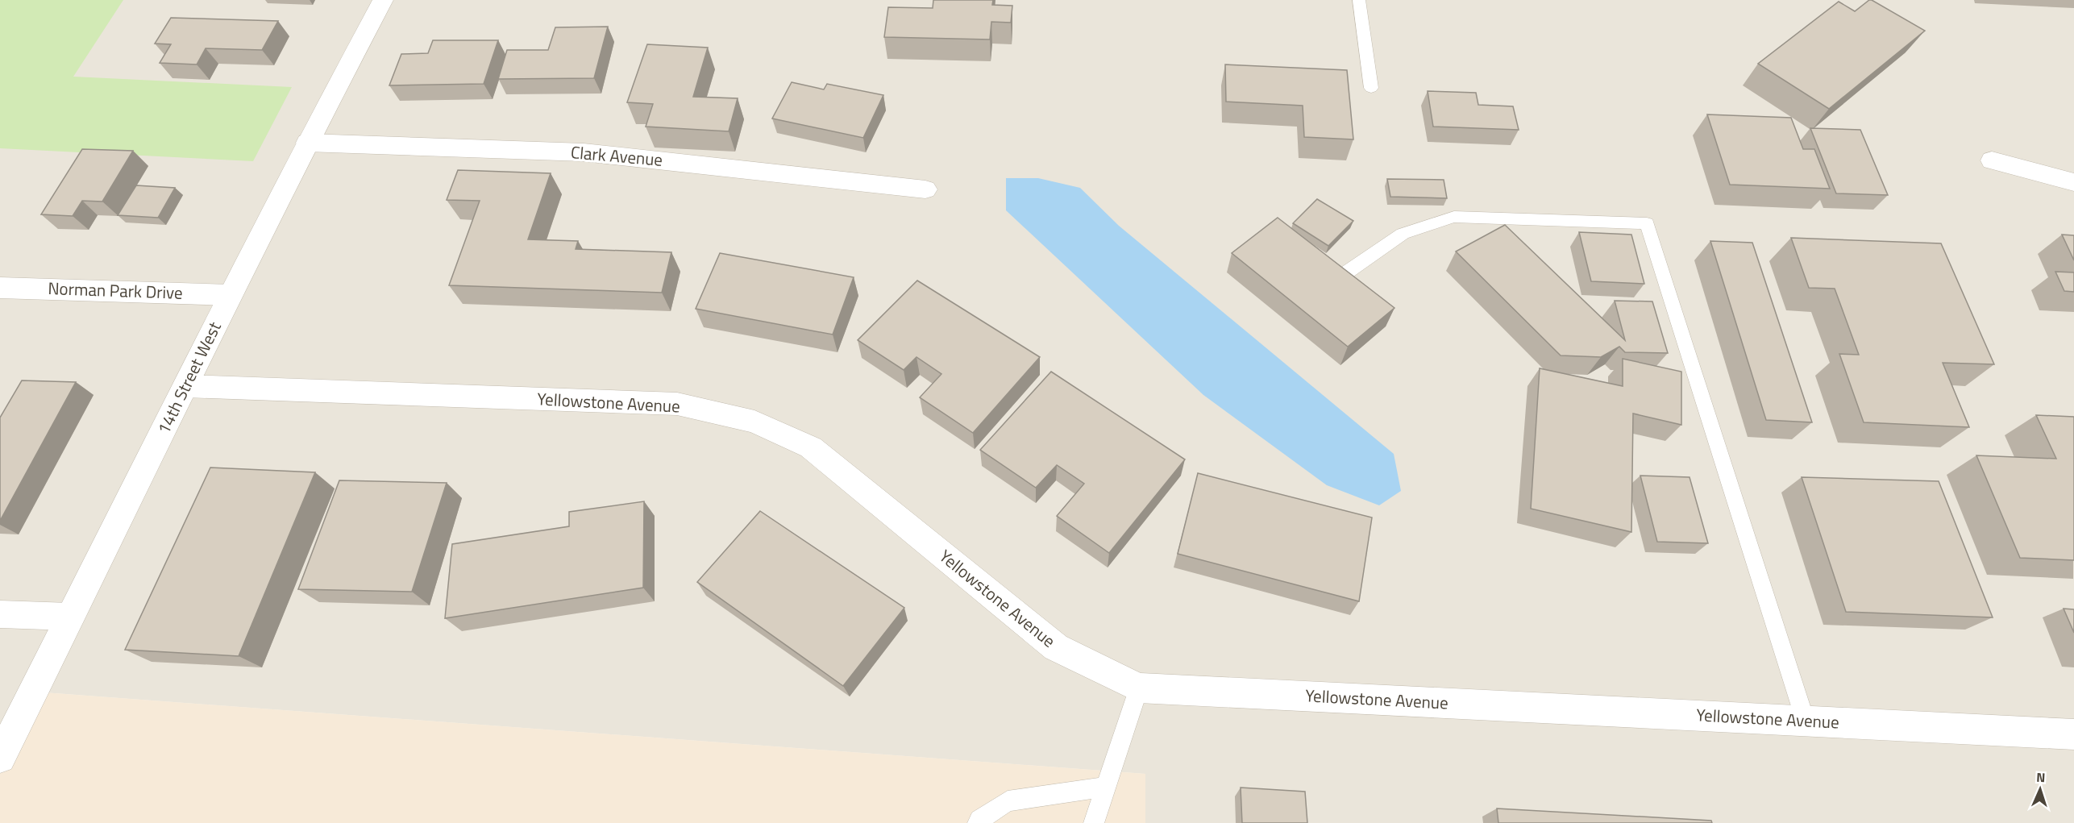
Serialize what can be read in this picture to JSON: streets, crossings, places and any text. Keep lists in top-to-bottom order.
{
  "streets": {
    "street": [
      "Clark Avenue",
      "Norman Park Drive",
      "14th Street West",
      "Yellowstone Avenue"
    ]
  },
  "crossings": [
    ["Clark Avenue", "14th Street West"],
    ["Norman Park Drive", "14th Street West"],
    ["14th Street West", "Yellowstone Avenue"]
  ],
  "north": "top"
}
